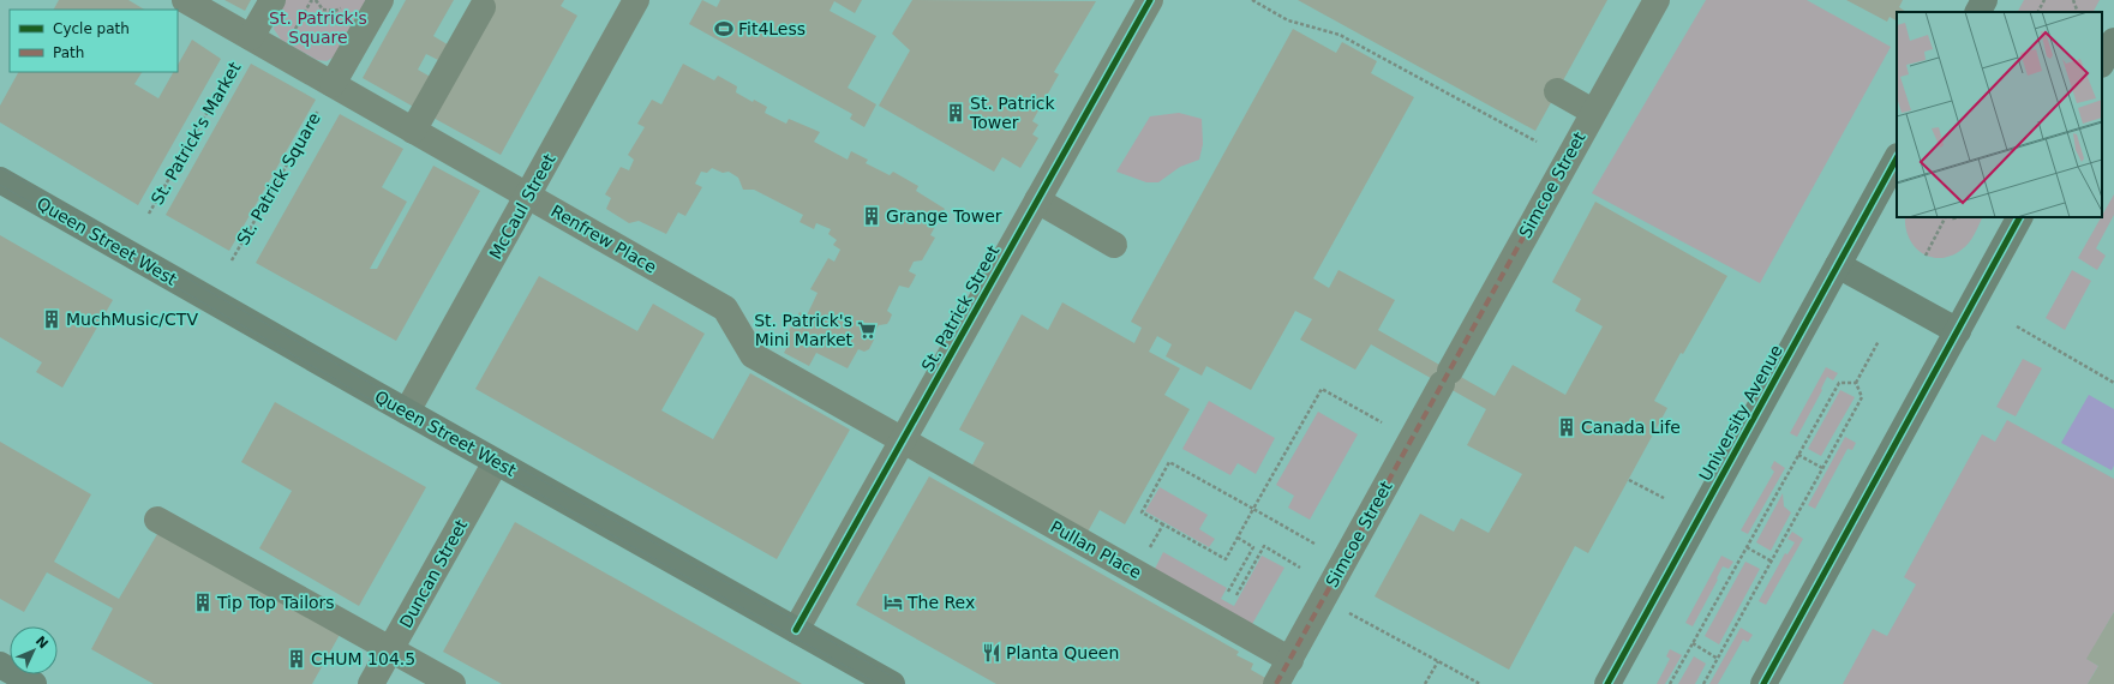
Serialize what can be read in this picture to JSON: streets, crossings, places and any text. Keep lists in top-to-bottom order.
{
  "streets": {
    "main road": ["Queen Street West", "University Avenue"],
    "street": [
      "Simcoe Street",
      "McCaul Street",
      "Renfrew Place",
      "St. Patrick Street",
      "Pullan Place",
      "Duncan Street"
    ],
    "path": ["St. Patrick's Market", "St. Patrick Square"]
  },
  "crossings": [
    ["St. Patrick's Market", "Renfrew Place"],
    ["St. Patrick Square", "Renfrew Place"],
    ["Simcoe Street", "Pullan Place"],
    ["McCaul Street", "Renfrew Place"],
    ["McCaul Street", "Queen Street West"],
    ["Renfrew Place", "St. Patrick Street"],
    ["Renfrew Place", "Pullan Place"],
    ["Queen Street West", "St. Patrick Street"],
    ["Queen Street West", "Duncan Street"],
    ["St. Patrick Street", "Pullan Place"]
  ],
  "parks": ["St. Patrick's Square"],
  "places": {
    "sports": ["Fit4Less"],
    "building": [
      "St. Patrick Tower",
      "Grange Tower",
      "MuchMusic/CTV",
      "Canada Life",
      "Tip Top Tailors",
      "CHUM 104.5"
    ],
    "supermarket": ["St. Patrick's Mini Market"],
    "hotel": ["The Rex"],
    "restaurant": ["Planta Queen"]
  },
  "legend": ["Cycle path", "Path"],
  "north": "top right"
}
